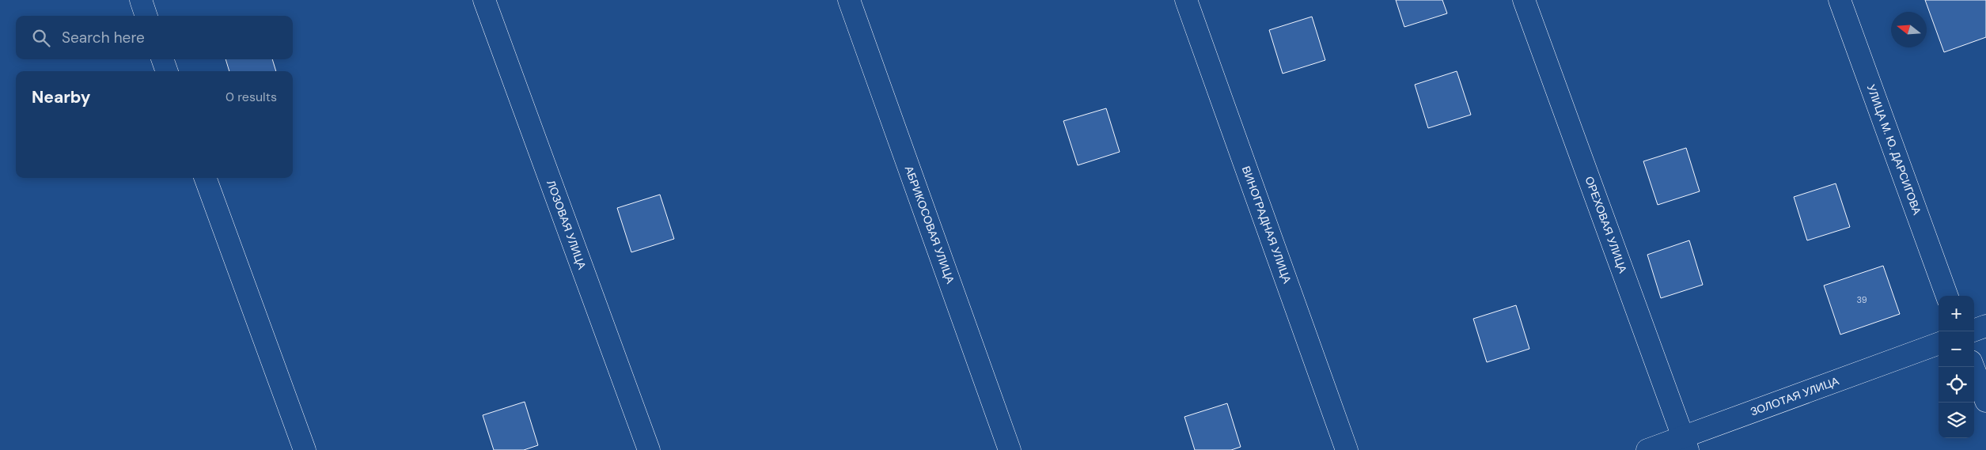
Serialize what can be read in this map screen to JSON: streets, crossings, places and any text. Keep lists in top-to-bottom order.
{
  "streets": {
    "street": [
      "УЛИЦА М. Ю. ДАРСИГОВА",
      "ЛОЗОВАЯ УЛИЦА",
      "АБРИКОСОВАЯ УЛИЦА",
      "ВИНОГРАДНАЯ УЛИЦА",
      "ОРЕХОВАЯ УЛИЦА",
      "ЗОЛОТАЯ УЛИЦА"
    ]
  },
  "crossings": [
    ["ОРЕХОВАЯ УЛИЦА", "ЗОЛОТАЯ УЛИЦА"]
  ],
  "house_numbers": ["39"],
  "north": "left",
  "page": {
    "search": "Search here",
    "heading": ["Nearby", "0 results"],
    "map_buttons": ["+", "−"]
  }
}
